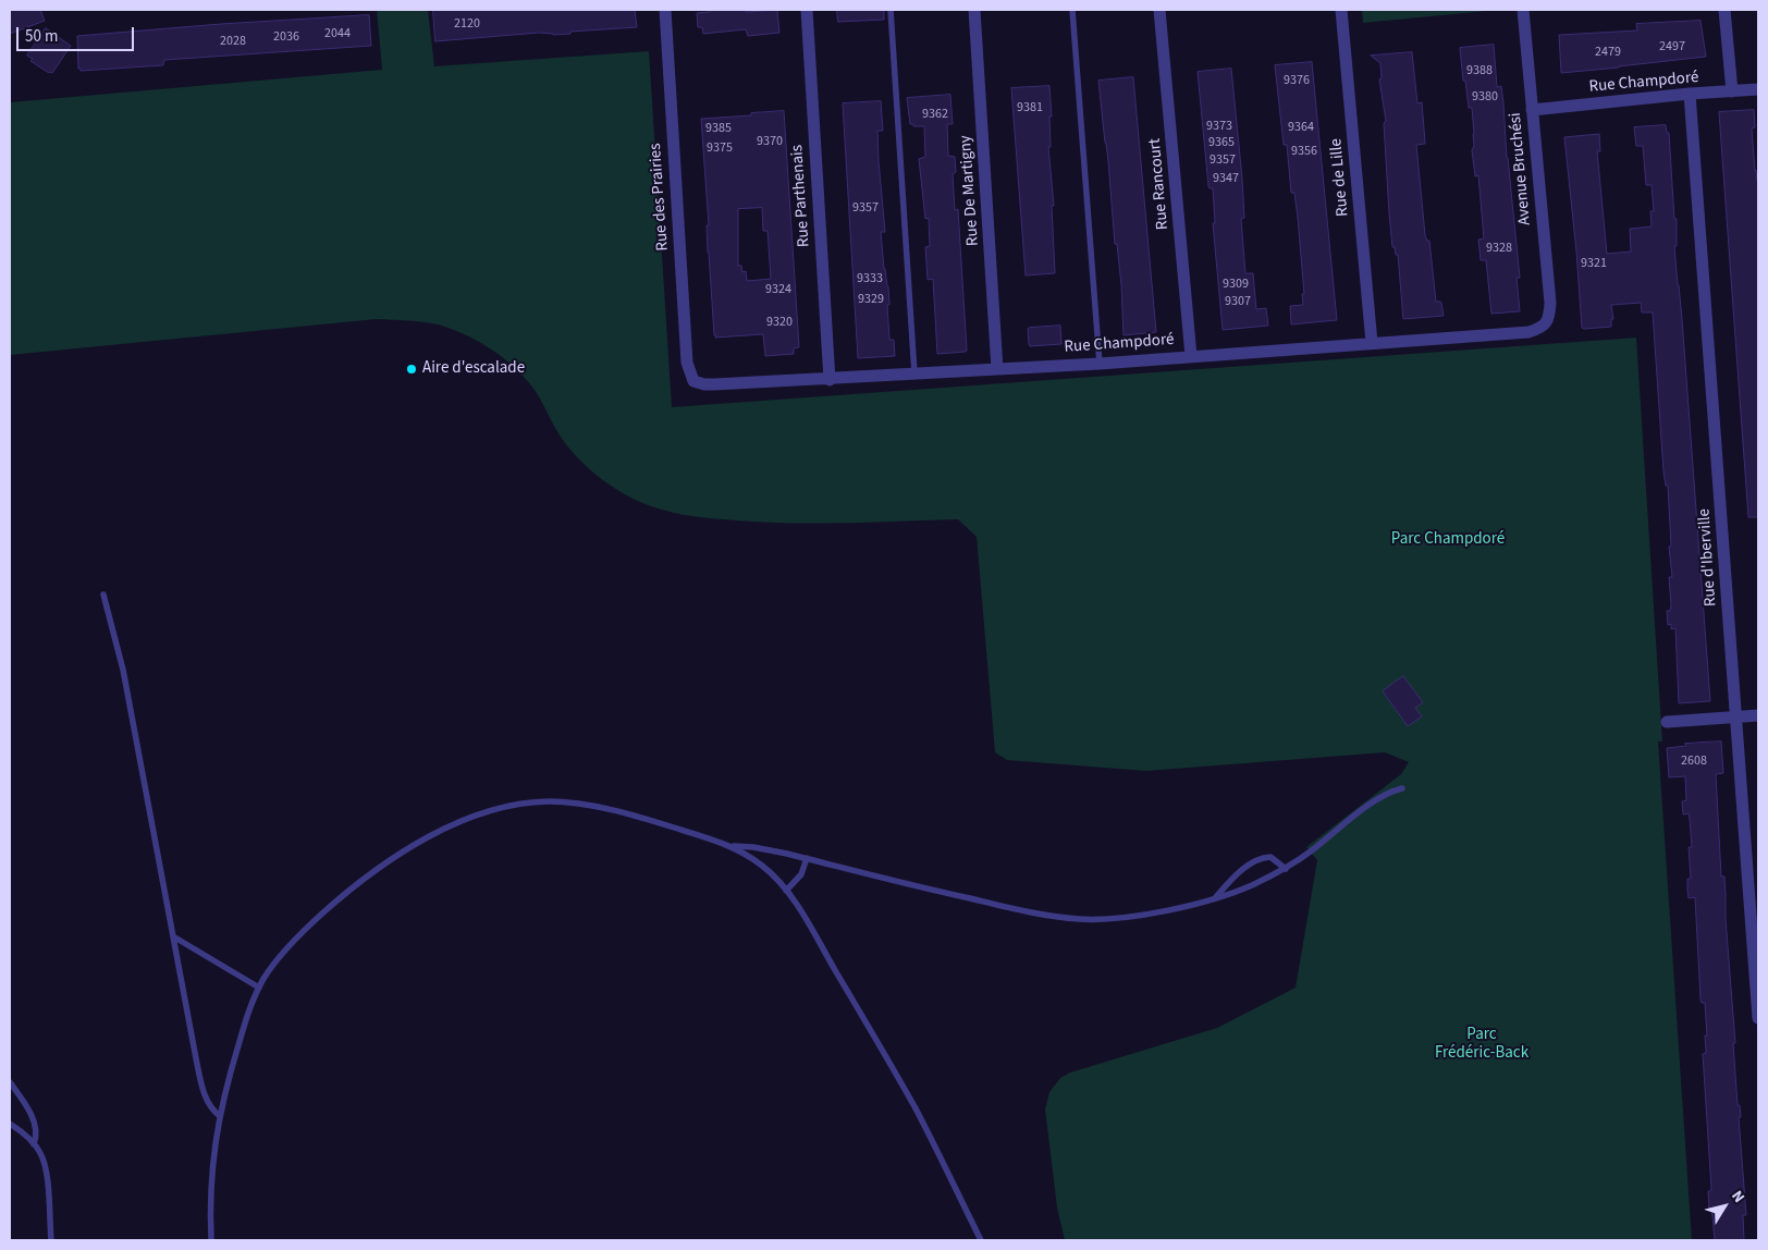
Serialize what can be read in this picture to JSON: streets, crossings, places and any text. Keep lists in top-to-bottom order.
{
  "streets": {
    "street": [
      "Rue Champdoré",
      "Avenue Bruchési",
      "Rue de Lille",
      "Rue Rancourt",
      "Rue De Martigny",
      "Rue Parthenais",
      "Rue des Prairies",
      "Rue d'Iberville"
    ]
  },
  "crossings": [
    ["Rue Champdoré", "Avenue Bruchési"],
    ["Rue Champdoré", "Rue de Lille"],
    ["Rue Champdoré", "Rue Rancourt"],
    ["Rue Champdoré", "Rue De Martigny"],
    ["Rue Champdoré", "Rue Parthenais"],
    ["Rue Champdoré", "Rue des Prairies"],
    ["Rue Champdoré", "Rue d'Iberville"]
  ],
  "parks": ["Parc Champdoré", "Parc Frédéric-Back"],
  "places": ["Aire d'escalade"],
  "house_numbers": [
    "2120",
    "2044",
    "2036",
    "2028",
    "2497",
    "2479",
    "9388",
    "9376",
    "9380",
    "9381",
    "9362",
    "9373",
    "9364",
    "9385",
    "9370",
    "9365",
    "9375",
    "9356",
    "9357",
    "9347",
    "9357",
    "9328",
    "9321",
    "9333",
    "9309",
    "9324",
    "9329",
    "9307",
    "9320",
    "2608"
  ],
  "scale_bar": "50 m",
  "north": "top right"
}
